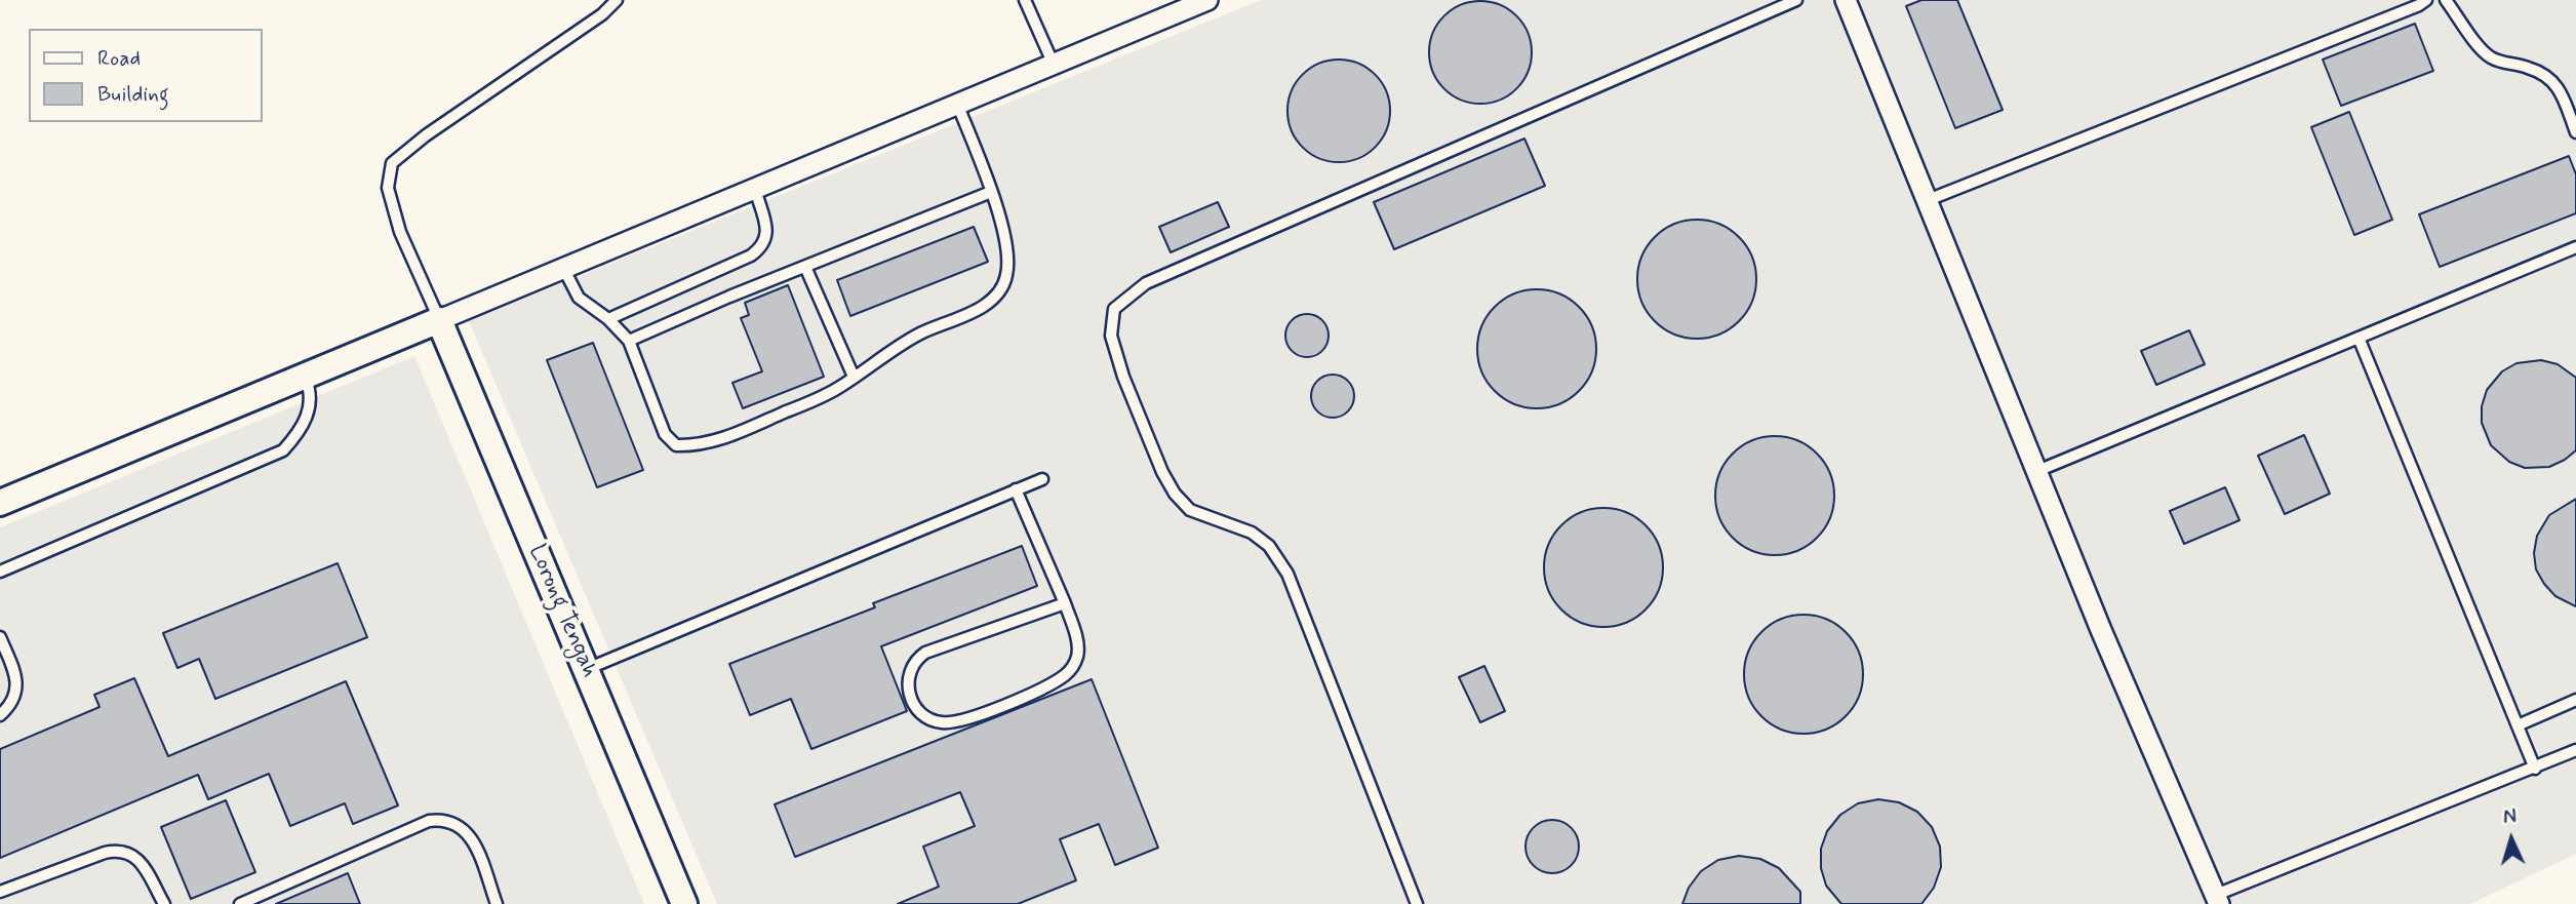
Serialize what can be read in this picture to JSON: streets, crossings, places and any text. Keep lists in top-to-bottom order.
{
  "streets": {
    "street": ["Lorong Tengah"]
  },
  "legend": ["Road", "Building"],
  "north": "top"
}
